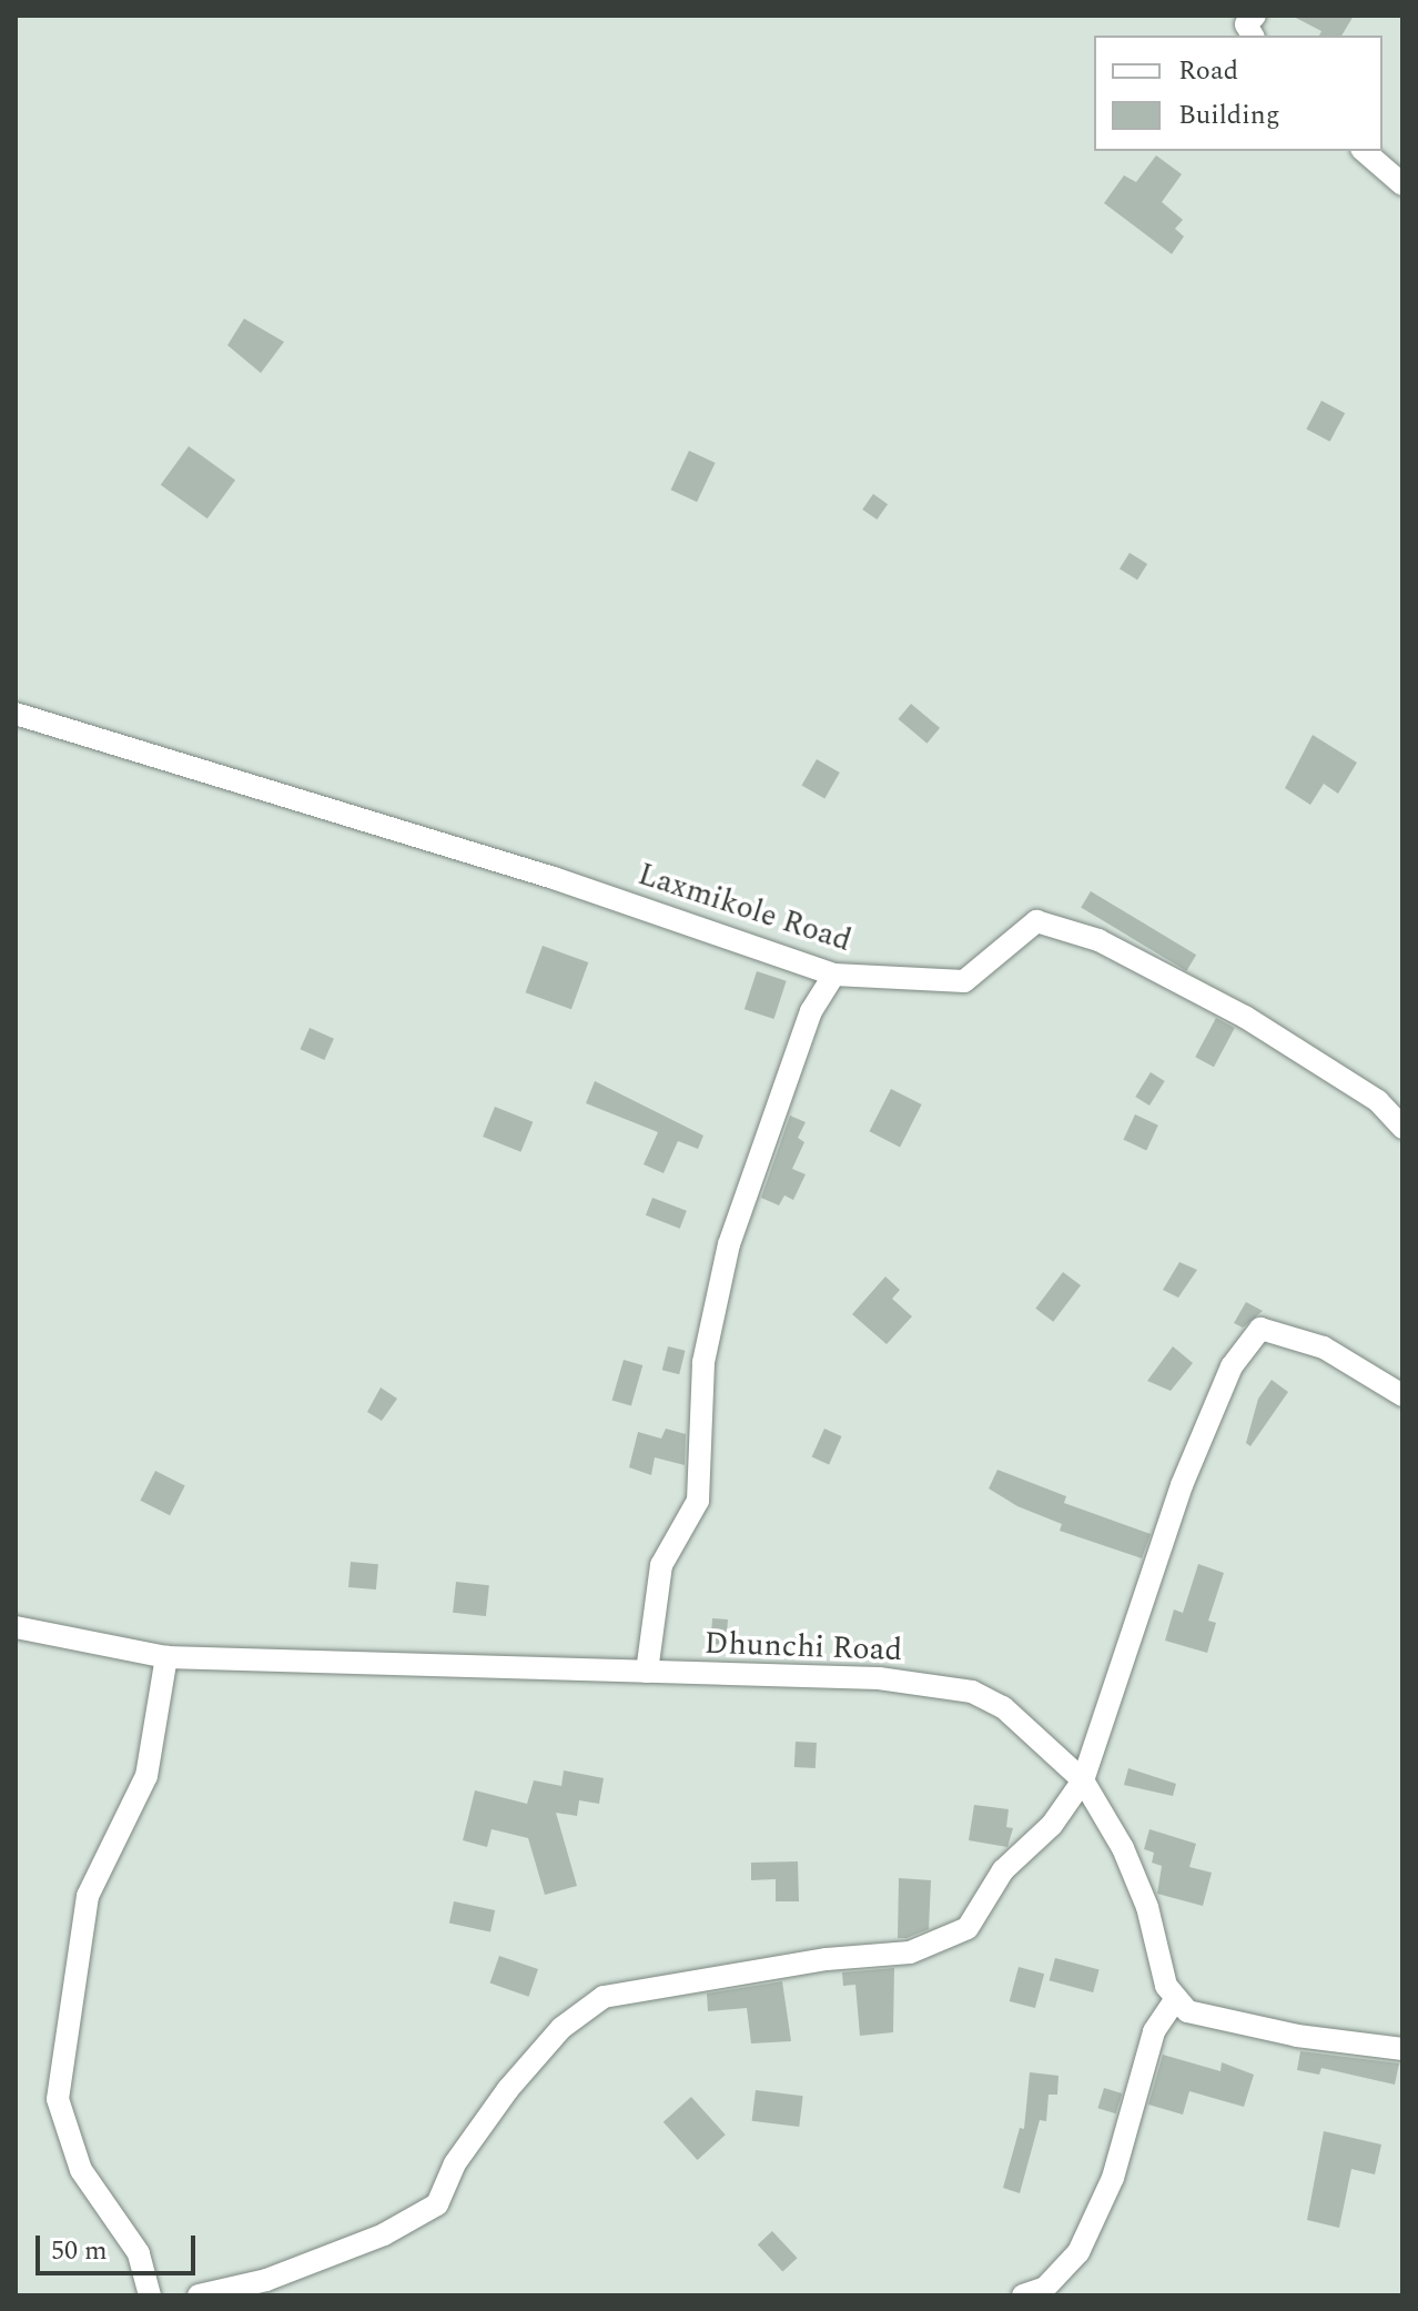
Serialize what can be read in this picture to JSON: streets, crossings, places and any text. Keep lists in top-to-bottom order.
{
  "streets": {
    "street": ["Laxmikole Road", "Dhunchi Road"]
  },
  "legend": ["Road", "Building"],
  "scale_bar": "50 m"
}
